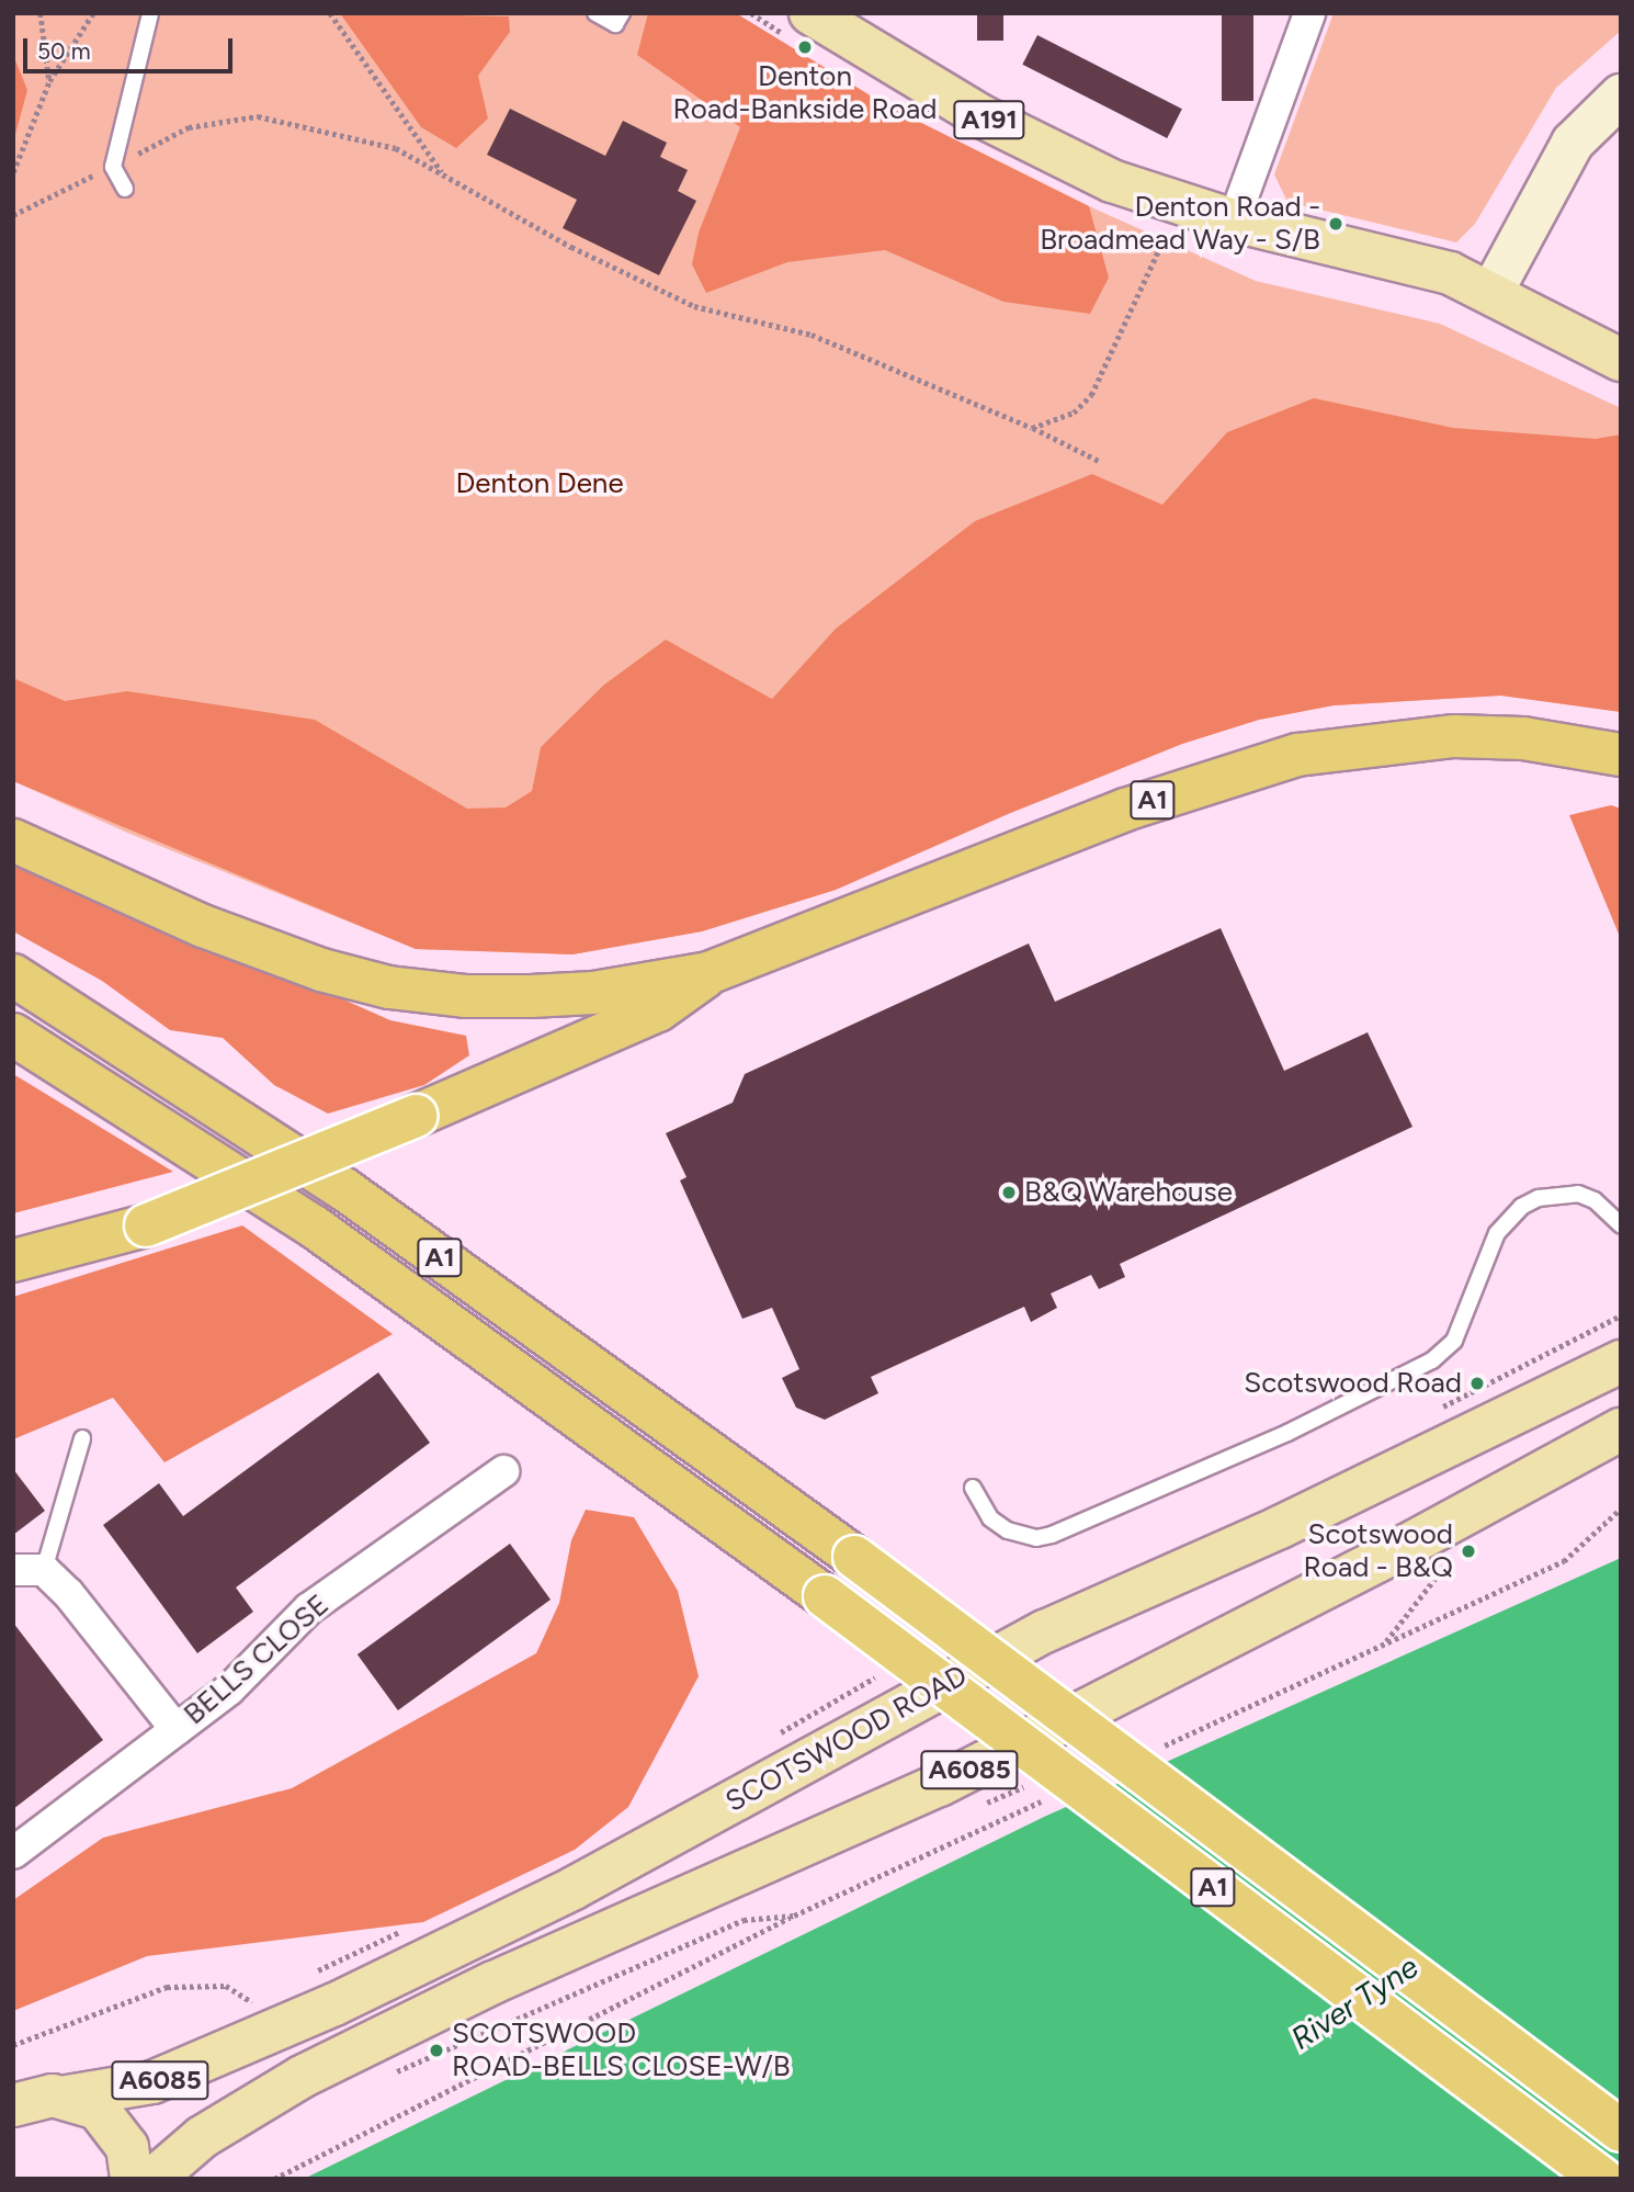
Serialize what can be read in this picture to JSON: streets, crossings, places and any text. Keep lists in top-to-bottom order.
{
  "streets": {
    "highway": ["A1"],
    "main road": ["A191", "SCOTSWOOD ROAD", "A6085"],
    "street": ["BELLS CLOSE"]
  },
  "water": ["River Tyne"],
  "parks": ["Denton Dene"],
  "places": [
    "Denton Road-Bankside Road",
    "Denton Road - Broadmead Way - S/B",
    "B&Q Warehouse",
    "Scotswood Road",
    "Scotswood Road - B&Q",
    "SCOTSWOOD ROAD-BELLS CLOSE-W/B"
  ],
  "scale_bar": "50 m"
}
